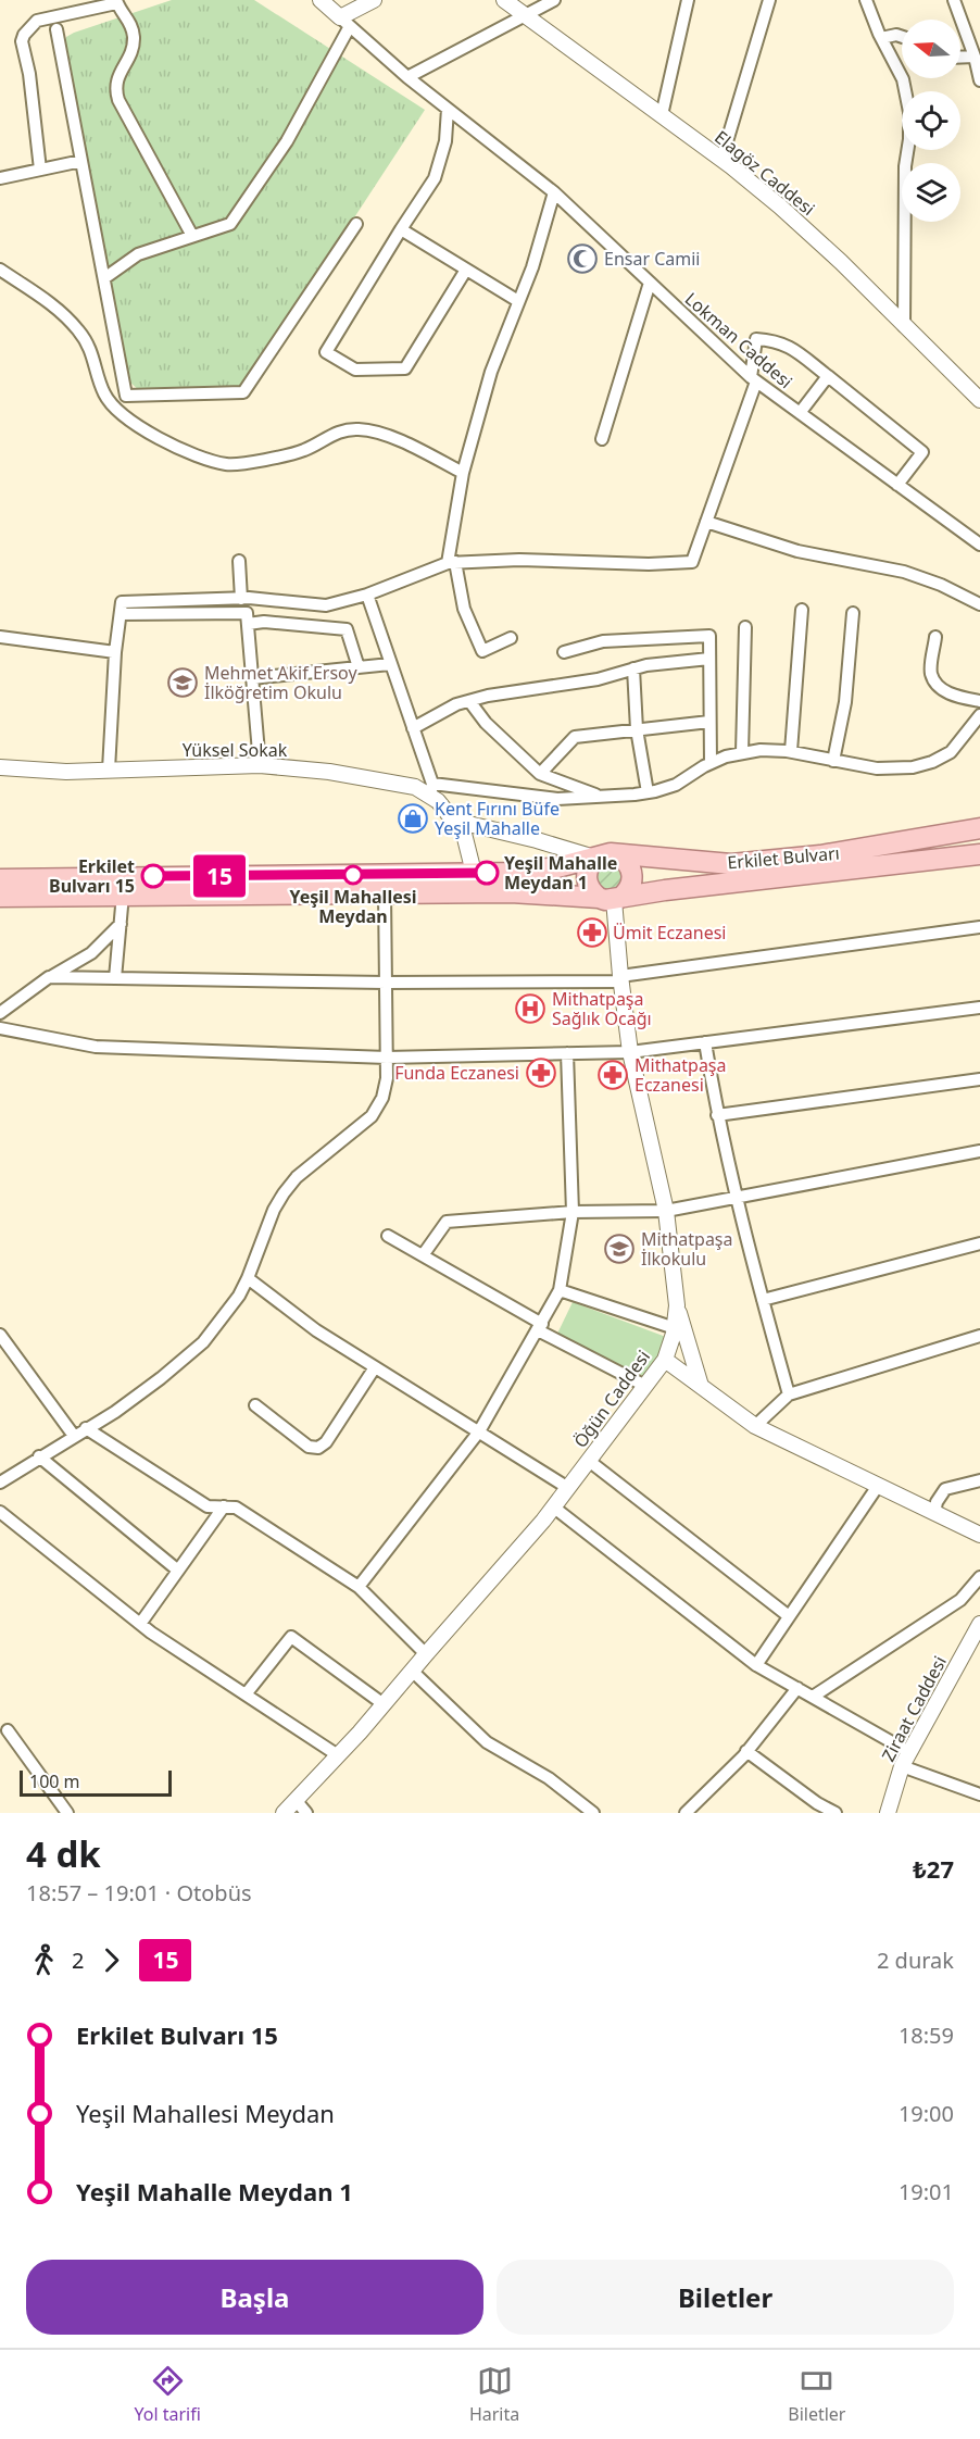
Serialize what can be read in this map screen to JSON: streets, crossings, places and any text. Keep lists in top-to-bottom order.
{
  "streets": {
    "main road": ["Erkilet Bulvarı"],
    "street": [
      "Elagöz Caddesi",
      "Lokman Caddesi",
      "Yüksel Sokak",
      "Öğün Caddesi",
      "Ziraat Caddesi"
    ]
  },
  "crossings": [
    ["Yüksel Sokak", "Erkilet Bulvarı"],
    ["Erkilet Bulvarı", "Öğün Caddesi"]
  ],
  "places": {
    "mosque": ["Ensar Camii"],
    "school or university": ["Mehmet Akif Ersoy İlköğretim Okulu", "Mithatpaşa İlkokulu"],
    "shop": ["Kent Fırını Büfe Yeşil Mahalle"],
    "other": ["Yeşil Mahalle Meydan 1", "Yeşil Mahallesi Meydan", "Erkilet Bulvarı 15"],
    "pharmacy": ["Ümit Eczanesi", "Funda Eczanesi", "Mithatpaşa Eczanesi"],
    "hospital": ["Mithatpaşa Sağlık Ocağı"]
  },
  "lines": ["bus line 15"],
  "scale_bar": "100 m",
  "north": "left",
  "page": {
    "on_map": "15",
    "scale": "100 m",
    "heading": ["4 dk", "18:57 – 19:01 · Otobüs", "₺27"],
    "legs": ["2", "15", "2 durak"],
    "list": [
      {
        "name": "Erkilet Bulvarı 15",
        "value": "18:59"
      },
      {
        "name": "Yeşil Mahallesi Meydan",
        "value": "19:00"
      },
      {
        "name": "Yeşil Mahalle Meydan 1",
        "value": "19:01"
      }
    ],
    "buttons": ["Başla", "Biletler"],
    "tabs": ["Yol tarifi", "Harita", "Biletler"]
  }
}
